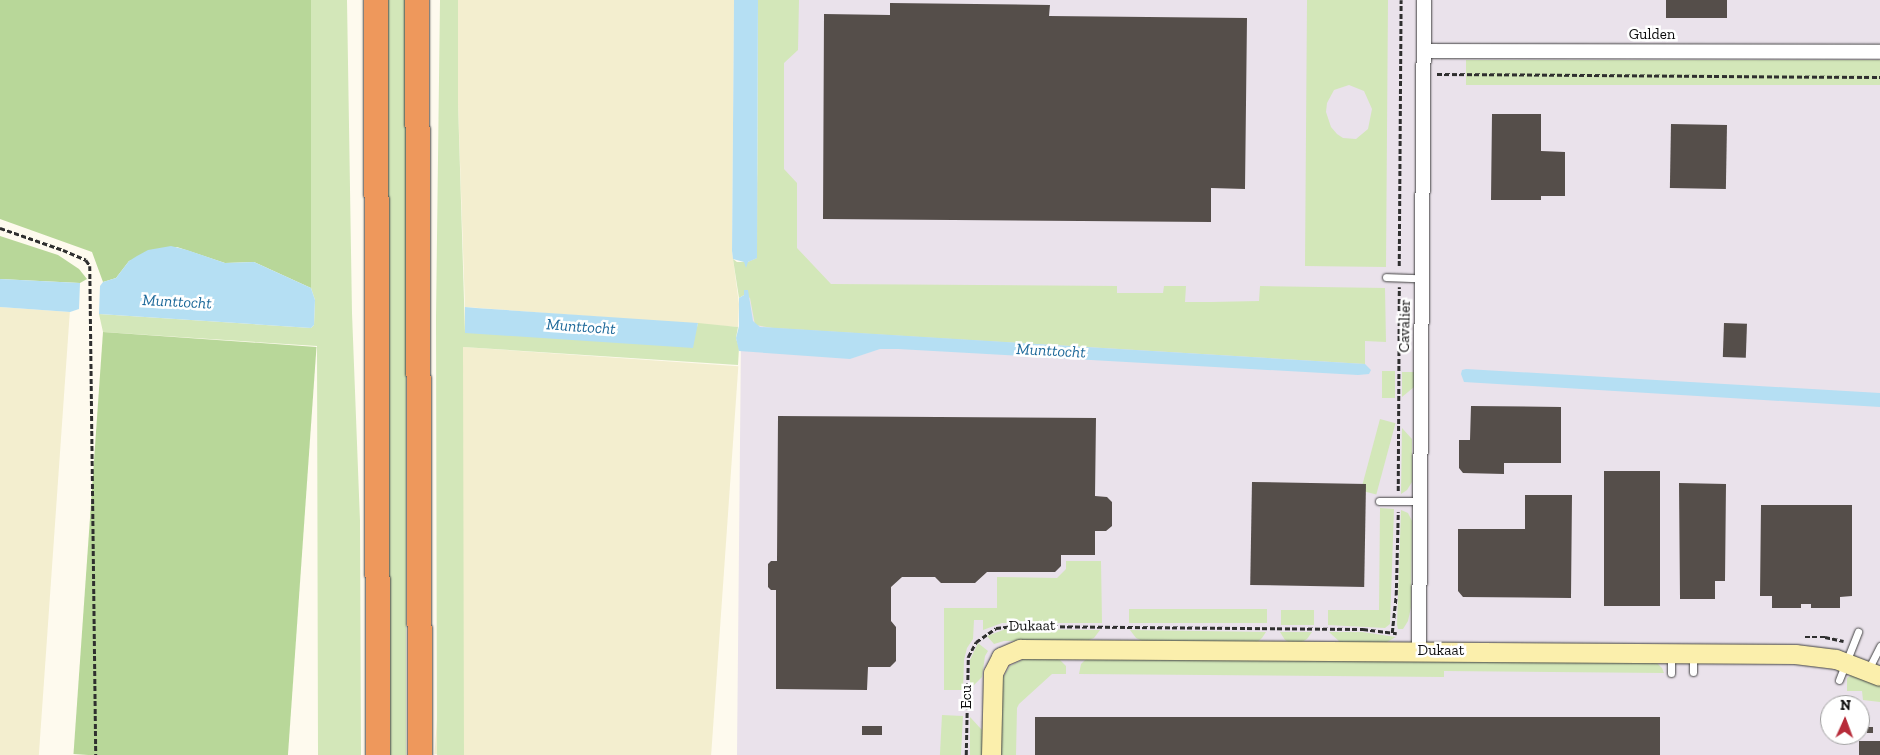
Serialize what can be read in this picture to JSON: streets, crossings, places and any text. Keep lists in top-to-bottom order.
{
  "streets": {
    "street": [
      "Gulden",
      "Cavalier",
      "Dukaat",
      "Ecu"
    ]
  },
  "crossings": [
    ["Gulden", "Cavalier"],
    ["Cavalier", "Dukaat"],
    ["Dukaat", "Ecu"]
  ],
  "water": ["Munttocht"],
  "north": "top"
}
